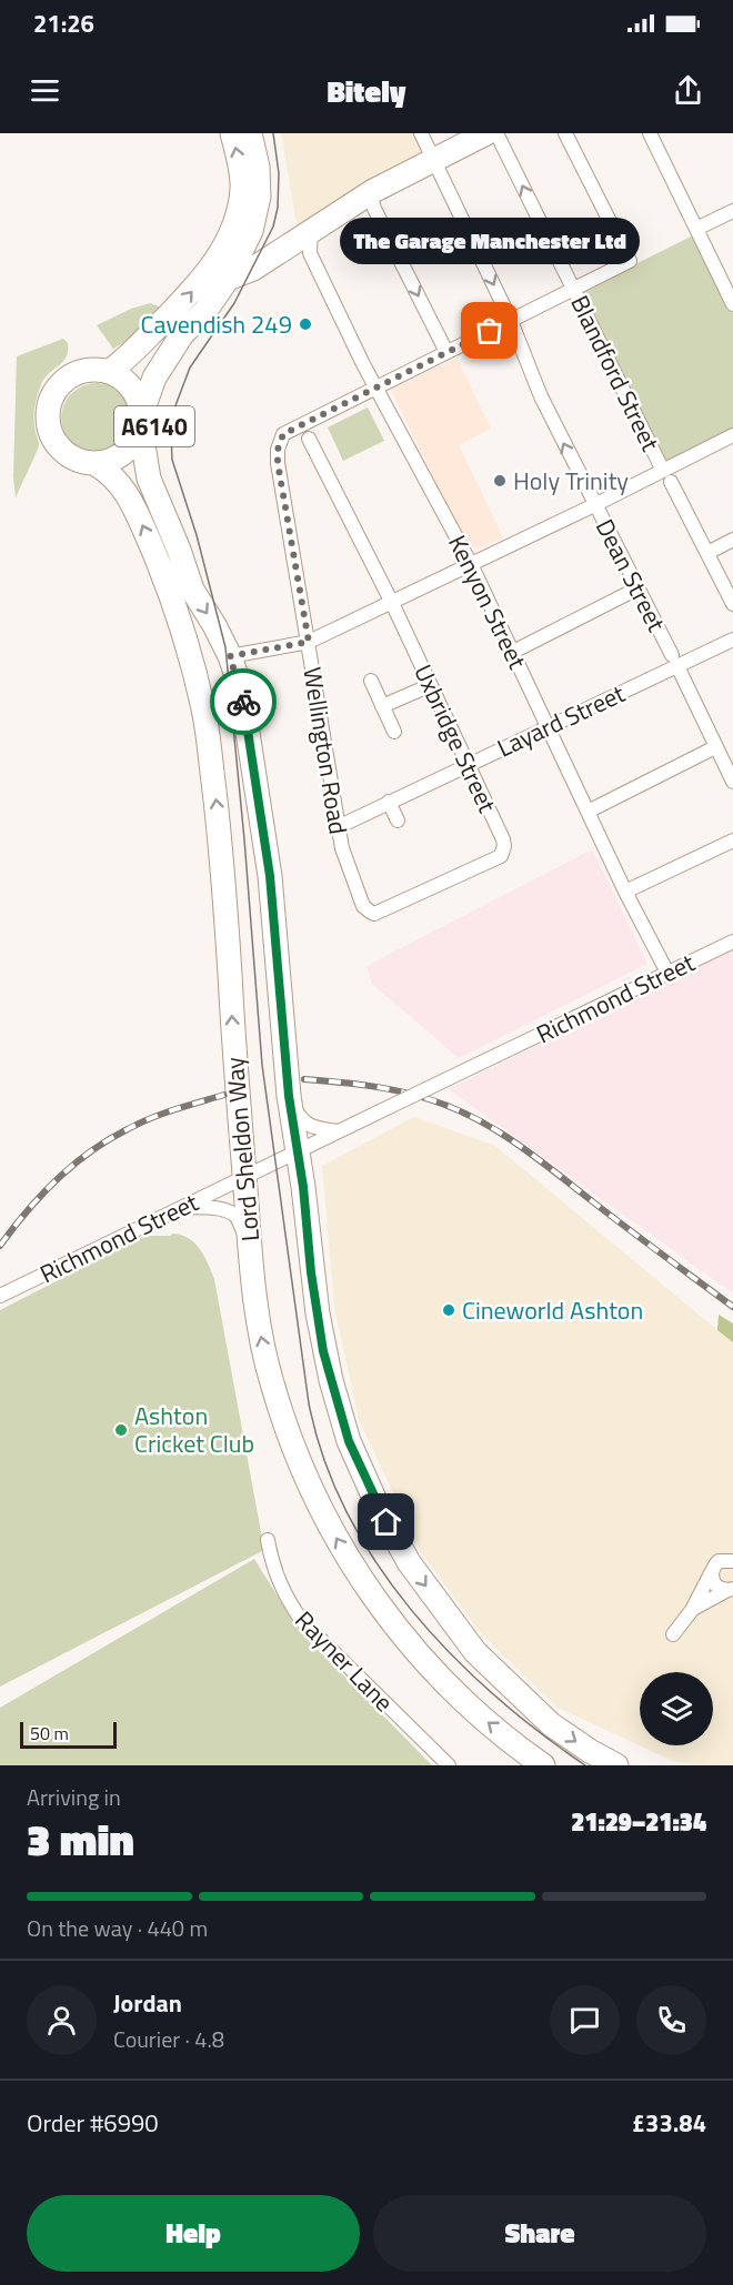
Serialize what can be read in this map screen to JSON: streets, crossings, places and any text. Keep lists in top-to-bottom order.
{
  "streets": {
    "highway": ["A6140", "Lord Sheldon Way"],
    "street": [
      "Blandford Street",
      "Dean Street",
      "Kenyon Street",
      "Layard Street",
      "Uxbridge Street",
      "Wellington Road",
      "Richmond Street",
      "Rayner Lane"
    ]
  },
  "crossings": [
    ["A6140", "Lord Sheldon Way"],
    ["Dean Street", "Layard Street"],
    ["Kenyon Street", "Layard Street"],
    ["Kenyon Street", "Wellington Road"],
    ["Kenyon Street", "Richmond Street"],
    ["Layard Street", "Uxbridge Street"],
    ["Layard Street", "Wellington Road"],
    ["Uxbridge Street", "Wellington Road"],
    ["Richmond Street", "Lord Sheldon Way"]
  ],
  "places": [
    "Cavendish 249",
    "The Garage Manchester Ltd",
    "Holy Trinity",
    "Cineworld Ashton",
    "Ashton Cricket Club"
  ],
  "scale_bar": "50 m",
  "page": {
    "status": "21:26",
    "header": "Bitely",
    "bubble": "The Garage Manchester Ltd",
    "scale": "50 m",
    "heading": ["3 min", "Arriving in", "21:29–21:34"],
    "panel": [
      "Jordan",
      "Courier · 4.8",
      "Order #6990",
      "£33.84"
    ],
    "bar": "On the way · 440 m",
    "buttons": ["Help", "Share"]
  }
}
